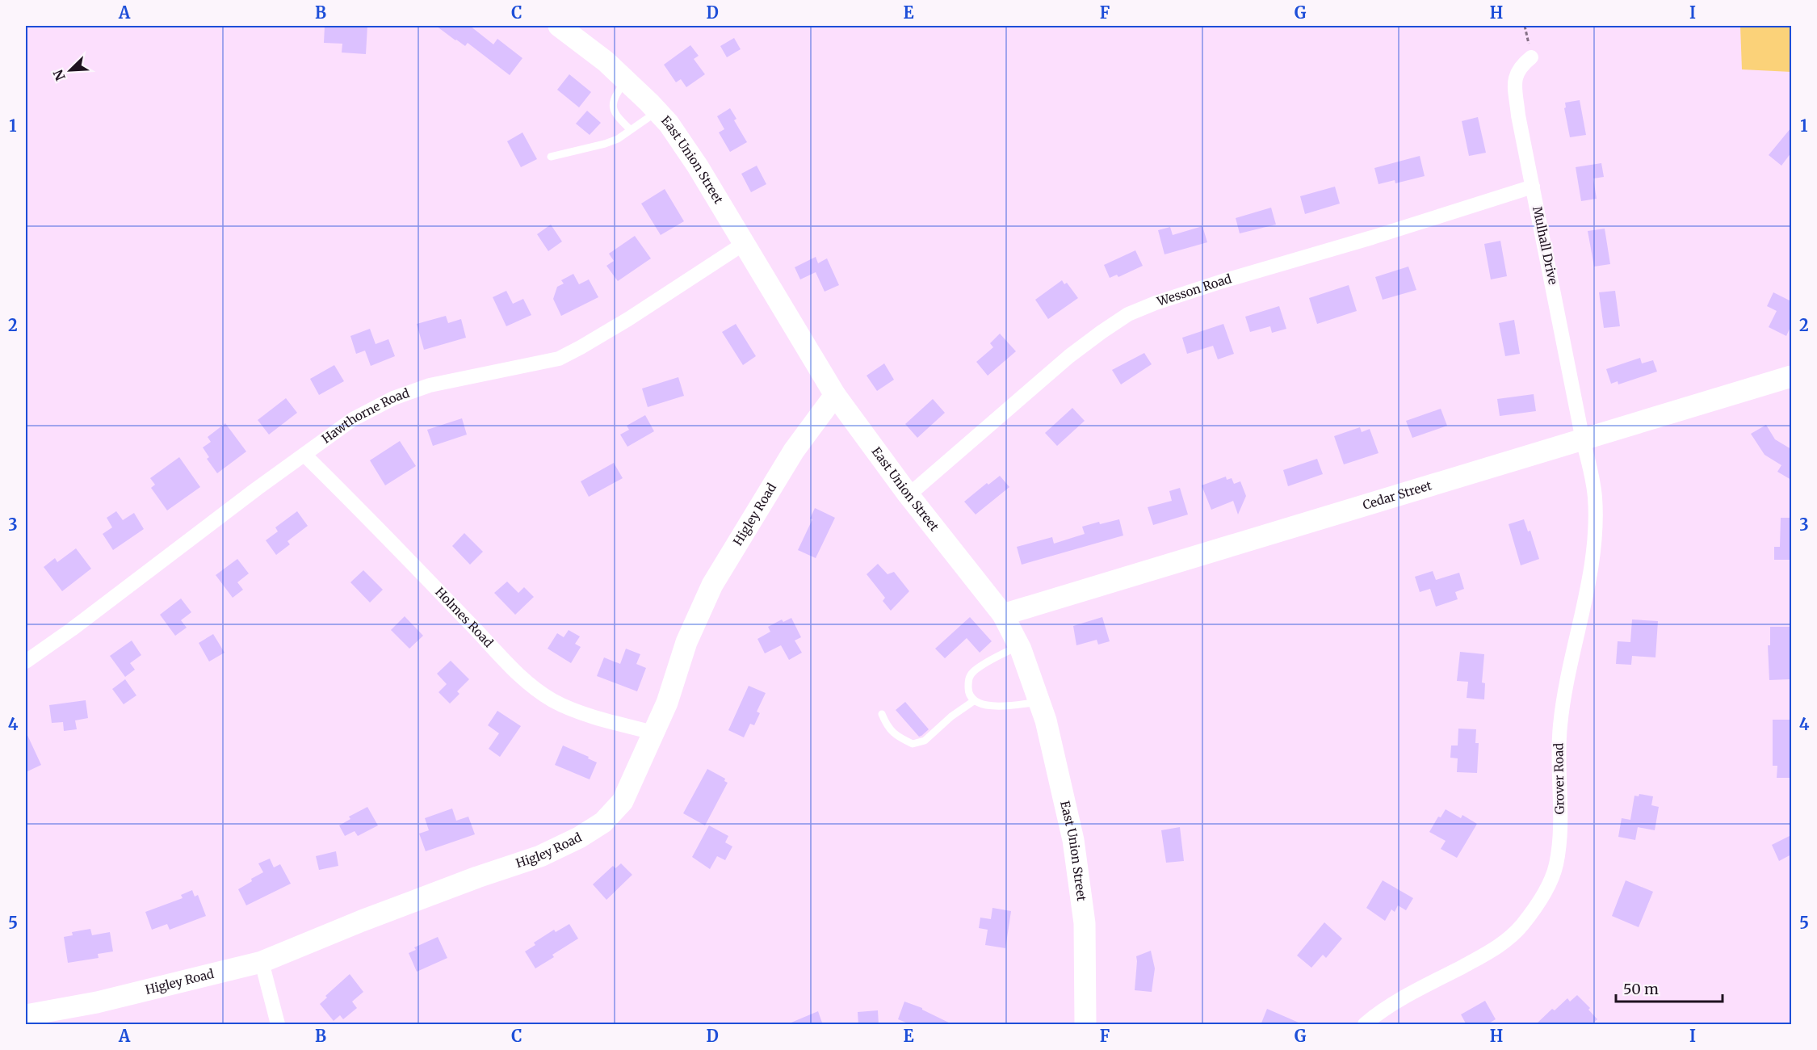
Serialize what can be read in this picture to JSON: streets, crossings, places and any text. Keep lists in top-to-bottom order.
{
  "streets": {
    "street": [
      "East Union Street",
      "Mulhall Drive",
      "Wesson Road",
      "Hawthorne Road",
      "Cedar Street",
      "Higley Road",
      "Holmes Road",
      "Grover Road"
    ]
  },
  "crossings": [
    ["East Union Street", "Wesson Road"],
    ["East Union Street", "Hawthorne Road"],
    ["East Union Street", "Cedar Street"],
    ["East Union Street", "Higley Road"],
    ["Mulhall Drive", "Wesson Road"],
    ["Mulhall Drive", "Cedar Street"],
    ["Mulhall Drive", "Grover Road"],
    ["Hawthorne Road", "Holmes Road"],
    ["Cedar Street", "Grover Road"],
    ["Higley Road", "Holmes Road"]
  ],
  "scale_bar": "50 m",
  "north": "bottom left",
  "grid": {
    "columns": [
      "A",
      "B",
      "C",
      "D",
      "E",
      "F",
      "G",
      "H",
      "I"
    ],
    "rows": [
      "1",
      "2",
      "3",
      "4",
      "5"
    ]
  }
}
